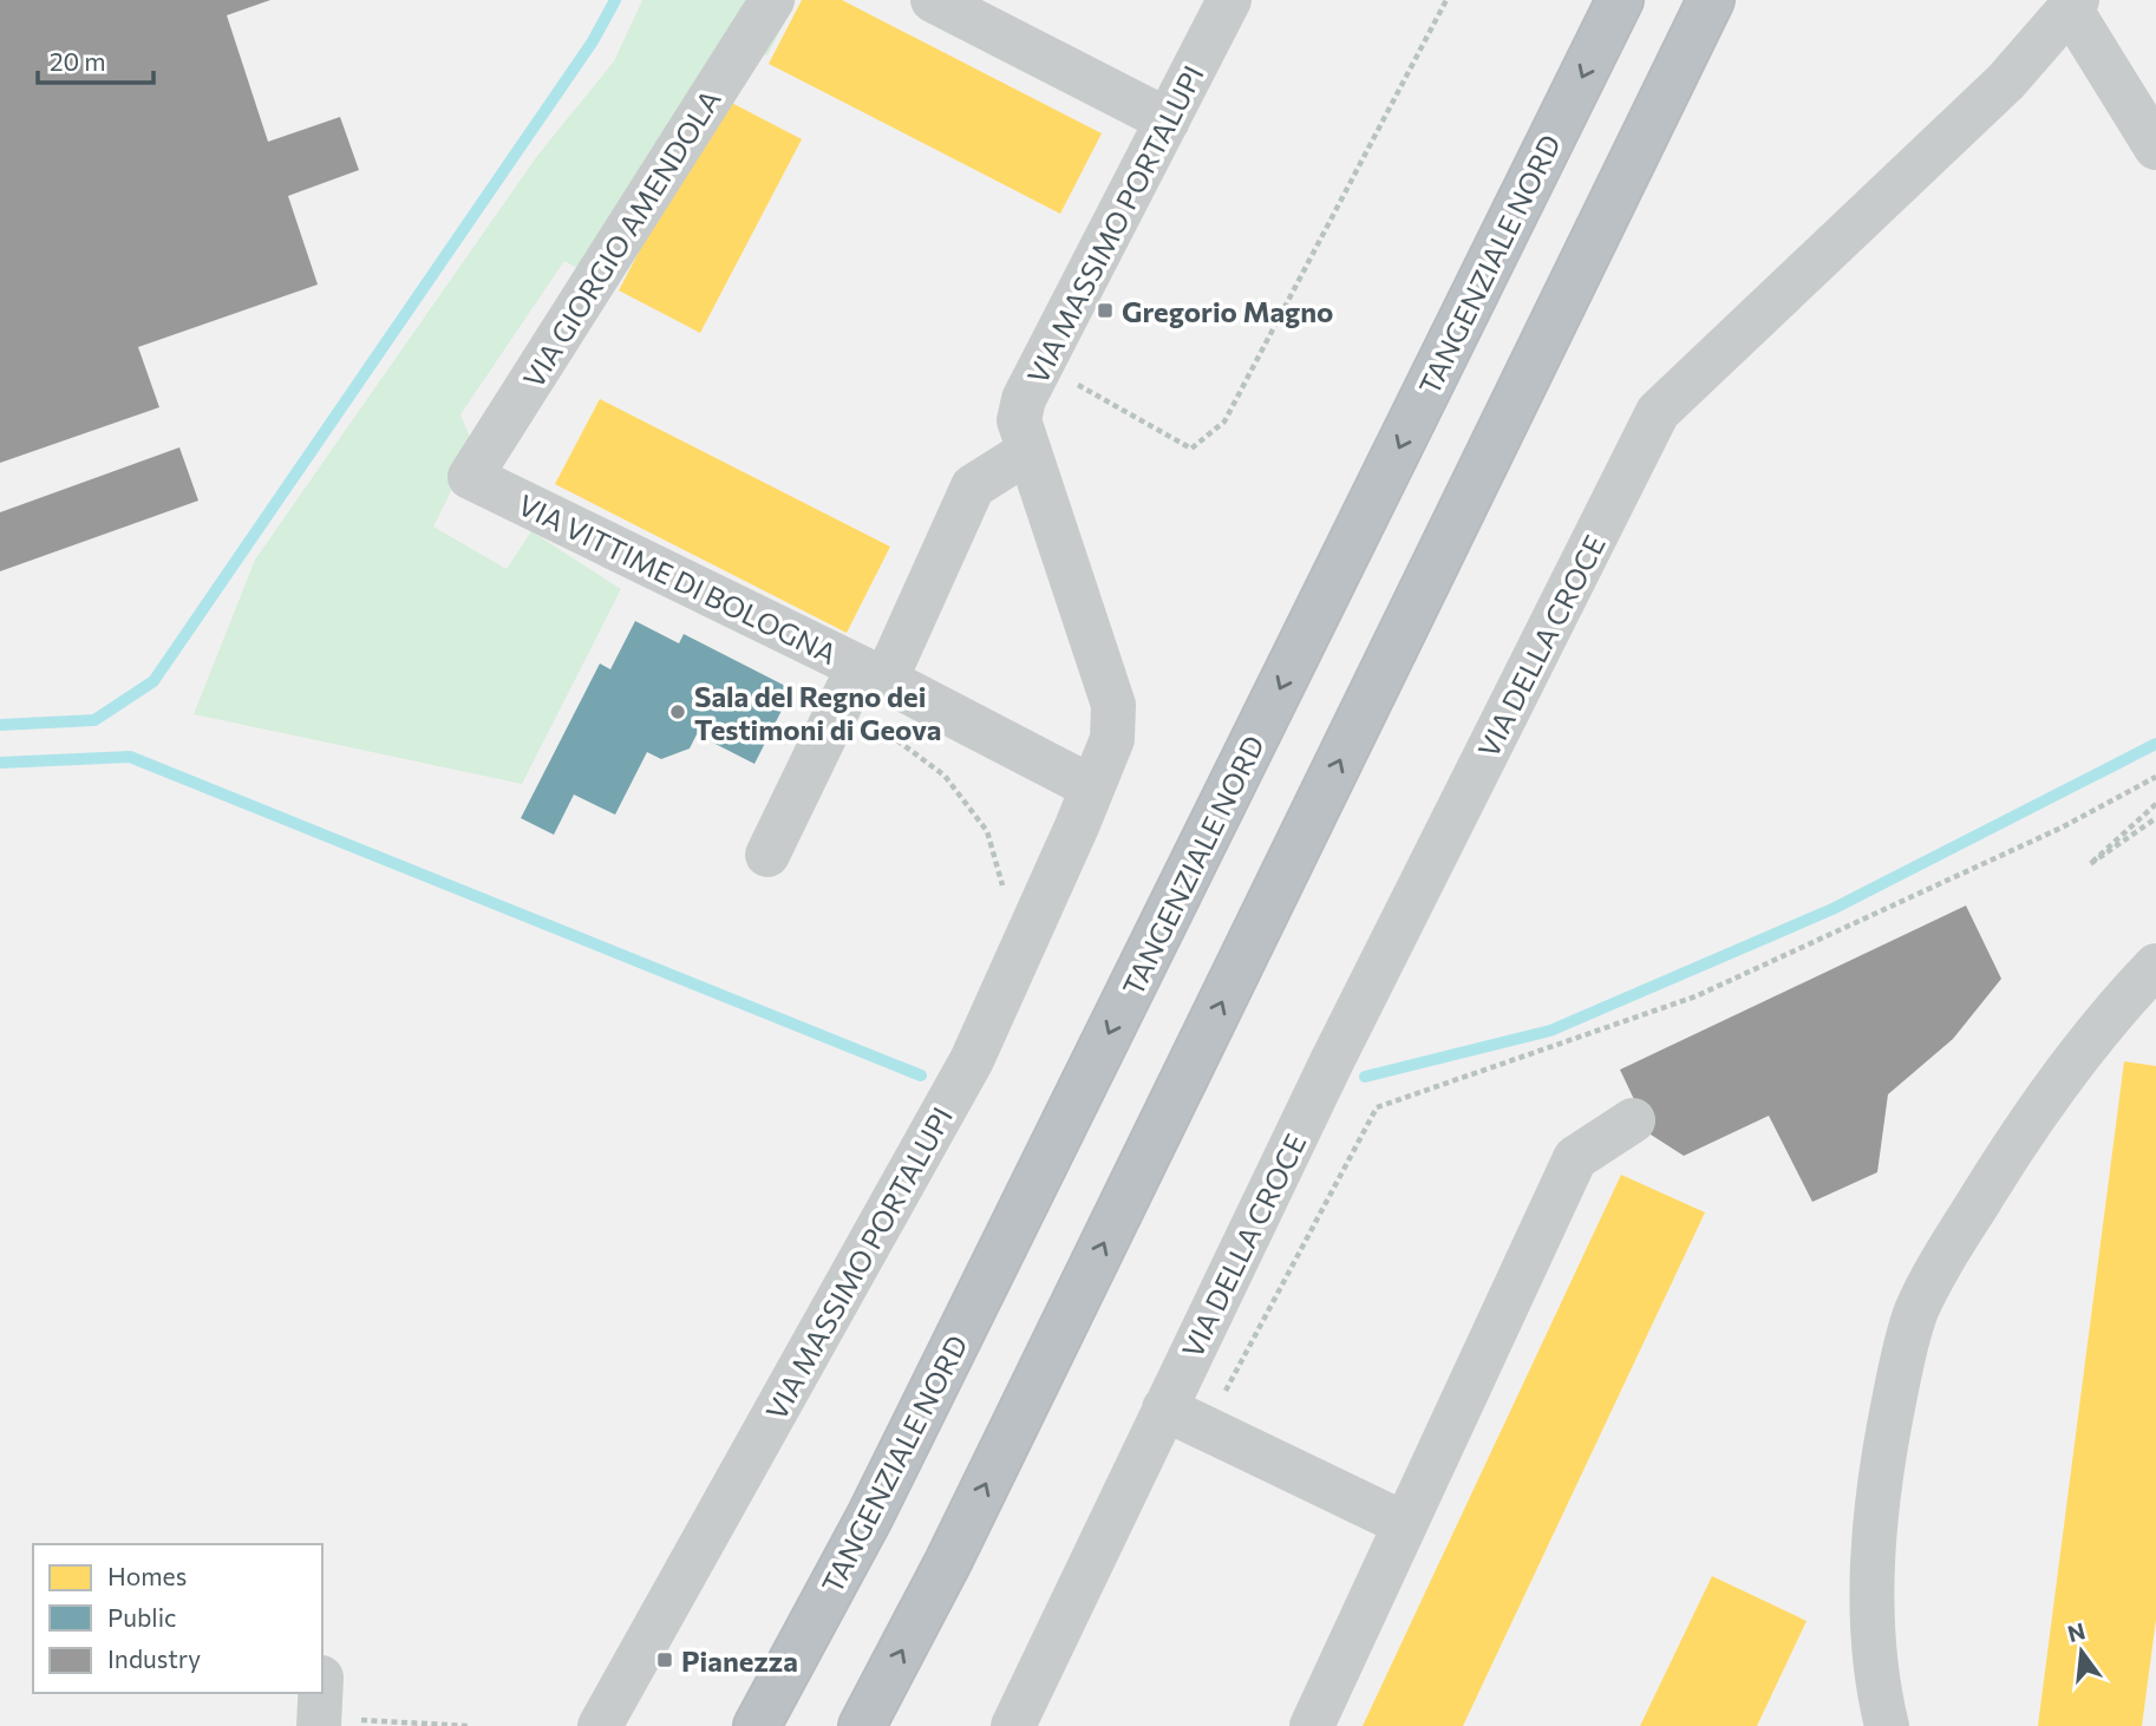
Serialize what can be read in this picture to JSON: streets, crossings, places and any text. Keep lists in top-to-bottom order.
{
  "streets": {
    "highway": ["TANGENZIALE NORD"],
    "street": [
      "VIA MASSIMO PORTALUPI",
      "VIA GIORGIO AMENDOLA",
      "VIA VITTIME DI BOLOGNA",
      "VIA DELLA CROCE"
    ]
  },
  "crossings": [
    ["VIA GIORGIO AMENDOLA", "VIA VITTIME DI BOLOGNA"]
  ],
  "places": {
    "transit": ["Gregorio Magno", "Pianezza"],
    "other": ["Sala del Regno dei Testimoni di Geova"]
  },
  "legend": ["Homes", "Public", "Industry"],
  "scale_bar": "20 m",
  "north": "top"
}
